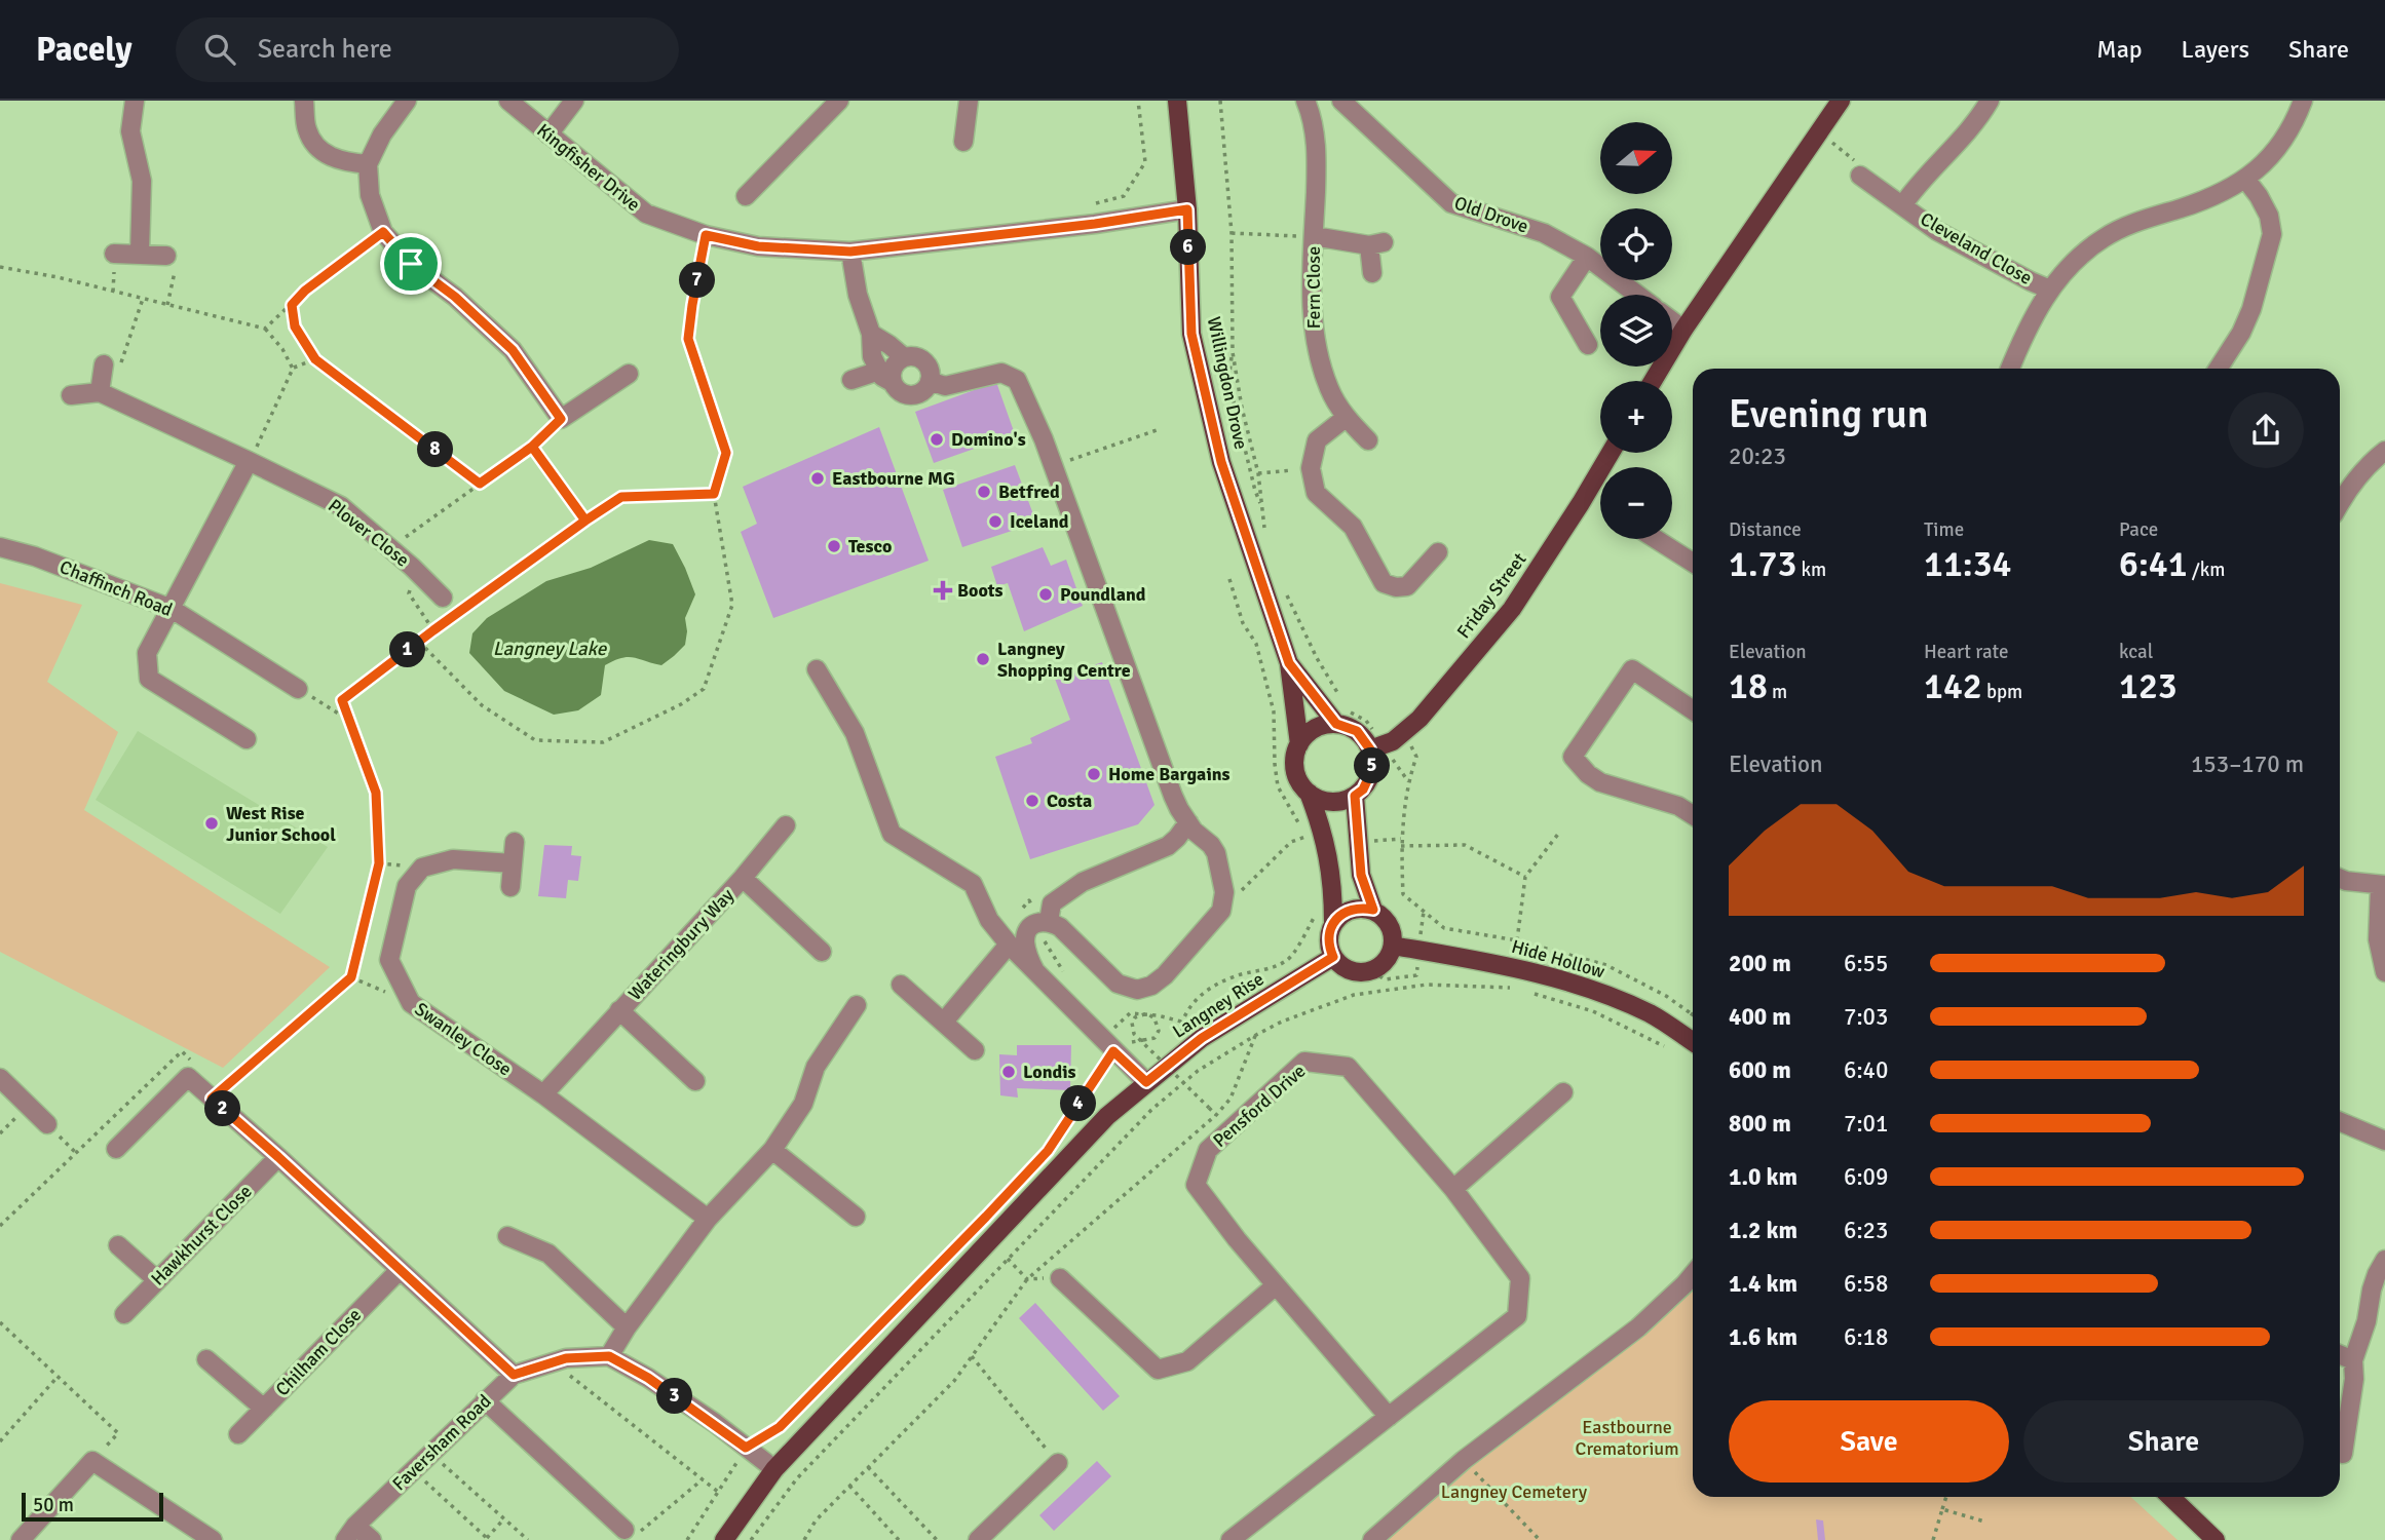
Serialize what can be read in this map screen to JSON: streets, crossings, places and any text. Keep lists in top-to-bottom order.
{
  "streets": {
    "main road": [
      "Willingdon Drove",
      "Friday Street",
      "Hide Hollow",
      "Langney Rise"
    ],
    "street": [
      "Kingfisher Drive",
      "Old Drove",
      "Cleveland Close",
      "Fern Close",
      "Plover Close",
      "Chaffinch Road",
      "Wateringbury Way",
      "Swanley Close",
      "Pensford Drive",
      "Hawkhurst Close",
      "Chilham Close",
      "Faversham Road"
    ]
  },
  "crossings": [
    ["Kingfisher Drive", "Willingdon Drove"],
    ["Willingdon Drove", "Friday Street"],
    ["Wateringbury Way", "Swanley Close"],
    ["Hide Hollow", "Langney Rise"]
  ],
  "water": ["Langney Lake"],
  "parks": ["Eastbourne Crematorium", "Langney Cemetery"],
  "places": {
    "other": [
      "Domino's",
      "Eastbourne MG",
      "Betfred",
      "Iceland",
      "Tesco",
      "Poundland",
      "Langney Shopping Centre",
      "Home Bargains",
      "Costa",
      "West Rise Junior School",
      "Londis"
    ],
    "health": ["Boots"]
  },
  "scale_bar": "50 m",
  "north": "right",
  "page": {
    "header": "Pacely",
    "search": "Search here",
    "nav": ["Map", "Layers", "Share"],
    "map_buttons": ["+", "−"],
    "pins": [
      "6",
      "7",
      "8",
      "1",
      "5",
      "4",
      "2",
      "3"
    ],
    "heading": ["Evening run", "20:23"],
    "stats": [
      ["Distance", "1.73 km"],
      ["Time", "11:34"],
      ["Pace", "6:41 /km"],
      ["Elevation", "18 m"],
      ["Heart rate", "142 bpm"],
      ["kcal", "123"]
    ],
    "chart": ["Elevation", "153–170 m"],
    "list": [
      {
        "name": "200 m",
        "note": "6:55"
      },
      {
        "name": "400 m",
        "note": "7:03"
      },
      {
        "name": "600 m",
        "note": "6:40"
      },
      {
        "name": "800 m",
        "note": "7:01"
      },
      {
        "name": "1.0 km",
        "note": "6:09"
      },
      {
        "name": "1.2 km",
        "note": "6:23"
      },
      {
        "name": "1.4 km",
        "note": "6:58"
      },
      {
        "name": "1.6 km",
        "note": "6:18"
      }
    ],
    "buttons": ["Save", "Share"],
    "scale": "50 m"
  }
}
